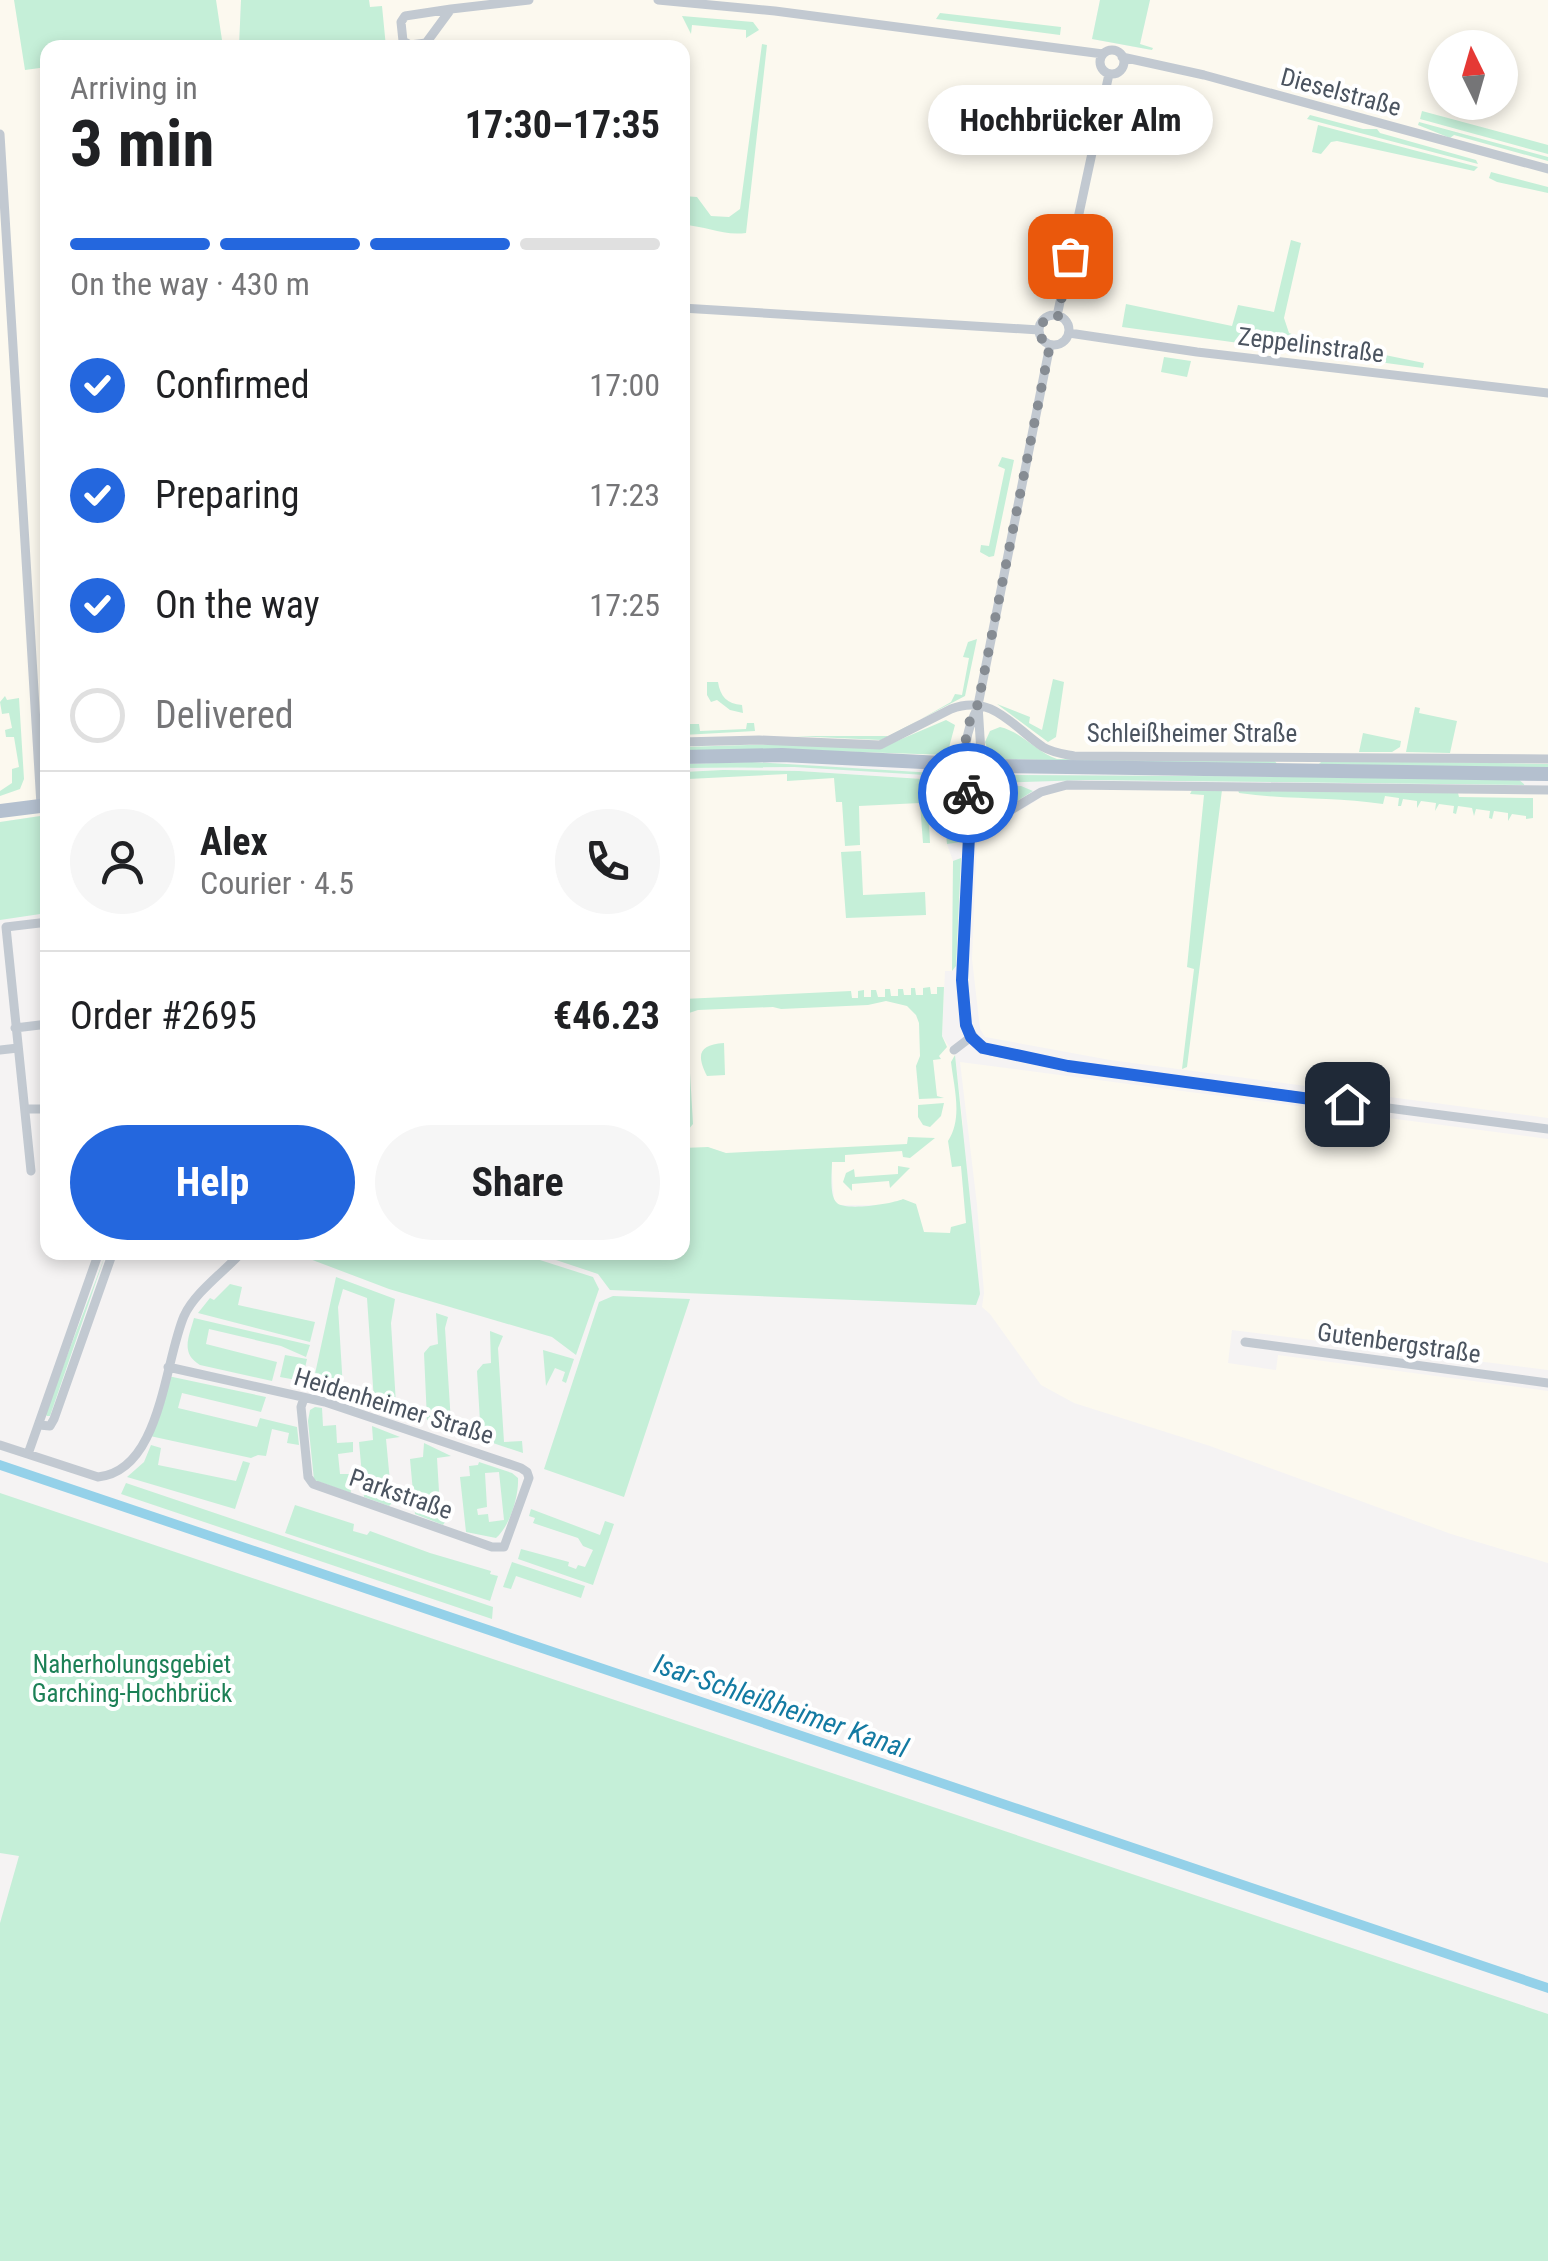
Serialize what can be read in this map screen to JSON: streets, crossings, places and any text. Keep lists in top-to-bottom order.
{
  "streets": {
    "main road": ["Schleißheimer Straße"],
    "street": [
      "Dieselstraße",
      "Zeppelinstraße",
      "Gutenbergstraße",
      "Heidenheimer Straße",
      "Parkstraße"
    ]
  },
  "crossings": [
    ["Heidenheimer Straße", "Parkstraße"]
  ],
  "water": ["Isar-Schleißheimer Kanal"],
  "parks": ["Naherholungsgebiet Garching-Hochbrück"],
  "places": ["Hochbrücker Alm"],
  "north": "top",
  "page": {
    "heading": ["3 min", "Arriving in", "17:30–17:35"],
    "panel": [
      "Alex",
      "Courier · 4.5",
      "Order #2695",
      "€46.23"
    ],
    "bubble": "Hochbrücker Alm",
    "bar": "On the way · 430 m",
    "list": [
      ["Confirmed", "17:00"],
      ["Preparing", "17:23"],
      ["On the way", "17:25"],
      "Delivered"
    ],
    "buttons": ["Help", "Share"]
  }
}
